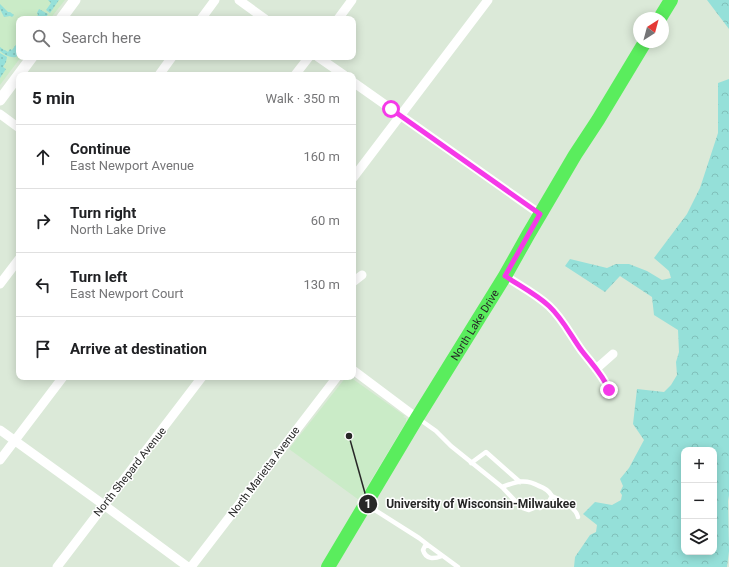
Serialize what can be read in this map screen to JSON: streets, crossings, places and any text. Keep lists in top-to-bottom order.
{
  "streets": {
    "main road": ["North Lake Drive"],
    "street": ["North Shepard Avenue", "North Marietta Avenue"]
  },
  "places": ["University of Wisconsin-Milwaukee"],
  "north": "top right",
  "page": {
    "search": "Search here",
    "heading": ["5 min", "Walk · 350 m"],
    "list": [
      ["Continue", "East Newport Avenue", "160 m"],
      ["Turn right", "North Lake Drive", "60 m"],
      ["Turn left", "East Newport Court", "130 m"],
      "Arrive at destination"
    ],
    "map_buttons": ["+", "−"]
  }
}
